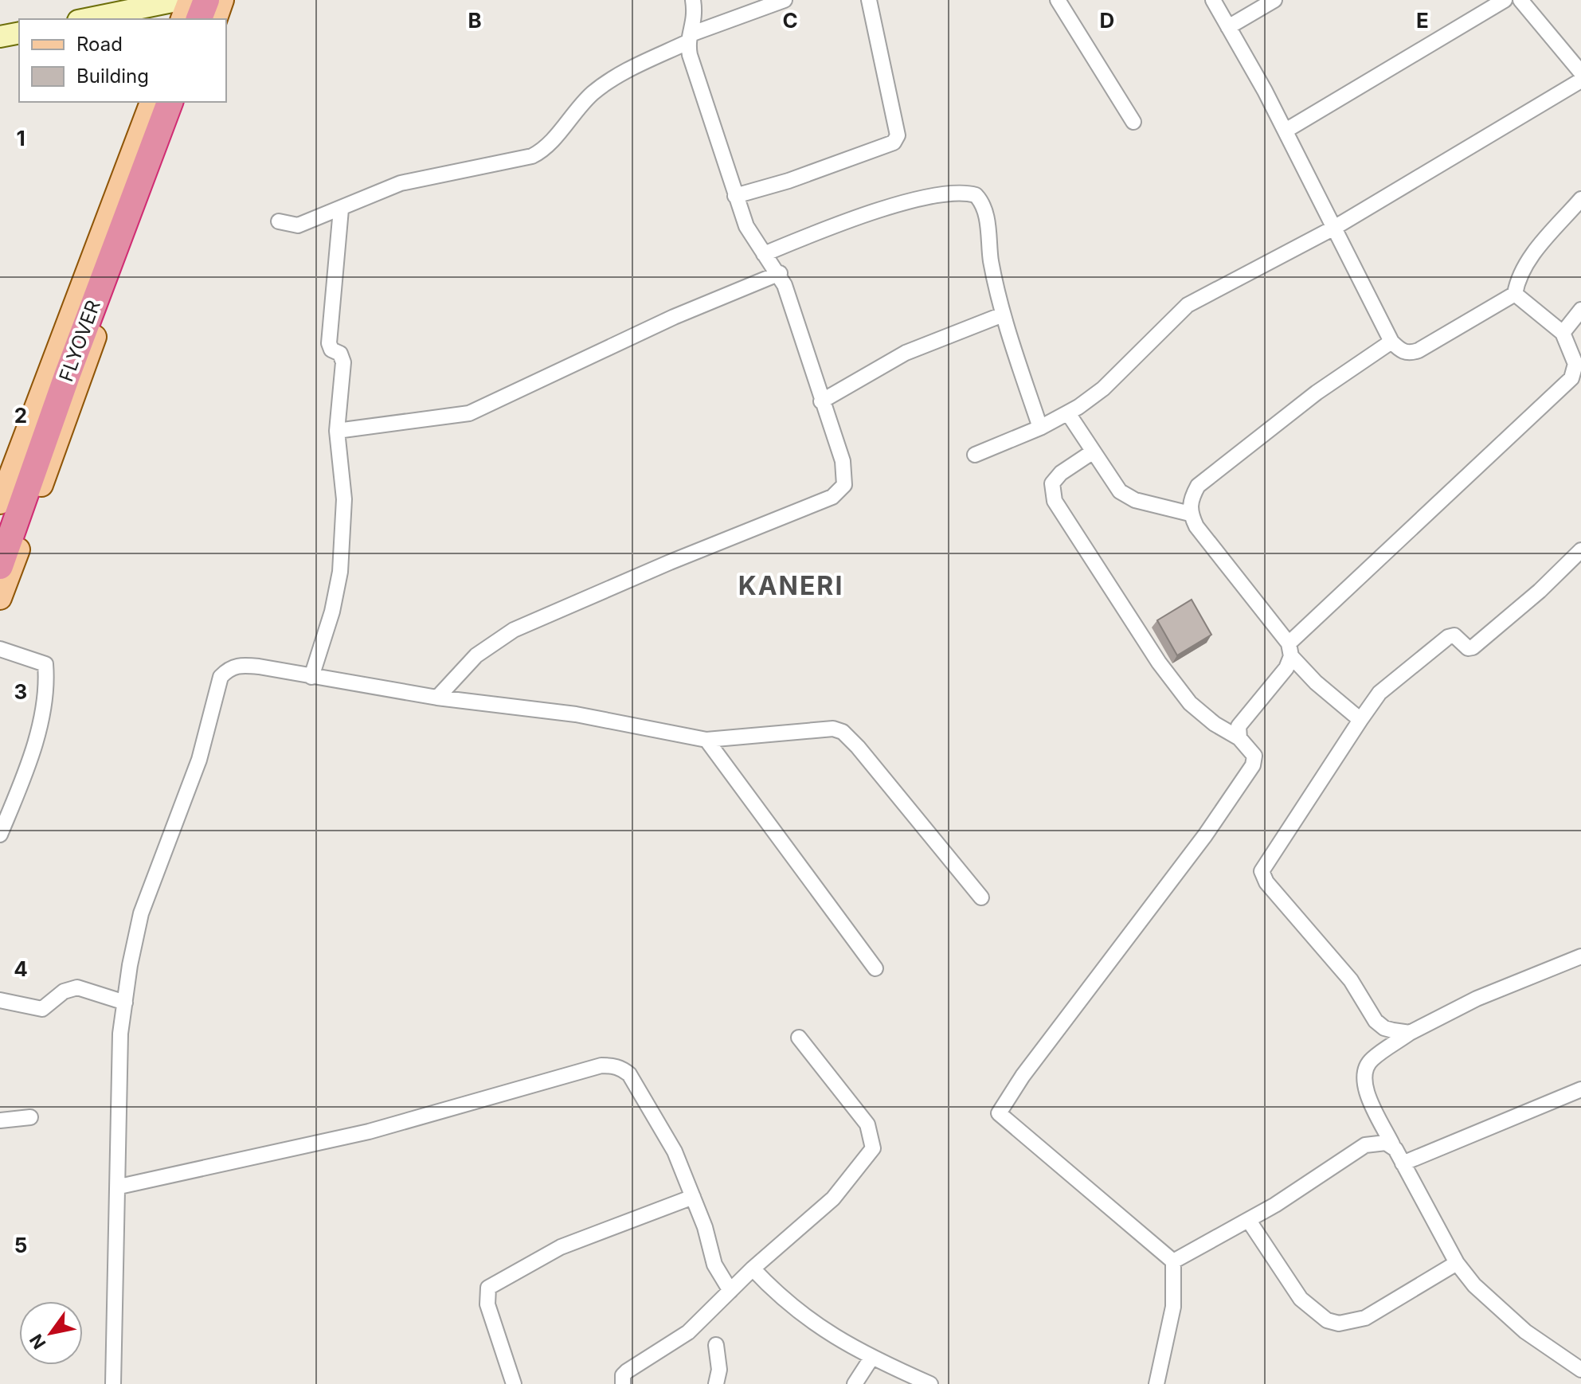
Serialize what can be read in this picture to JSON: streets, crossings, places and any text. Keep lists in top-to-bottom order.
{
  "streets": {
    "highway": ["FLYOVER"]
  },
  "districts": ["KANERI"],
  "legend": ["Road", "Building"],
  "north": "bottom left",
  "grid": {
    "columns": [
      "B",
      "C",
      "D",
      "E"
    ],
    "rows": [
      "1",
      "2",
      "3",
      "4",
      "5"
    ]
  }
}
